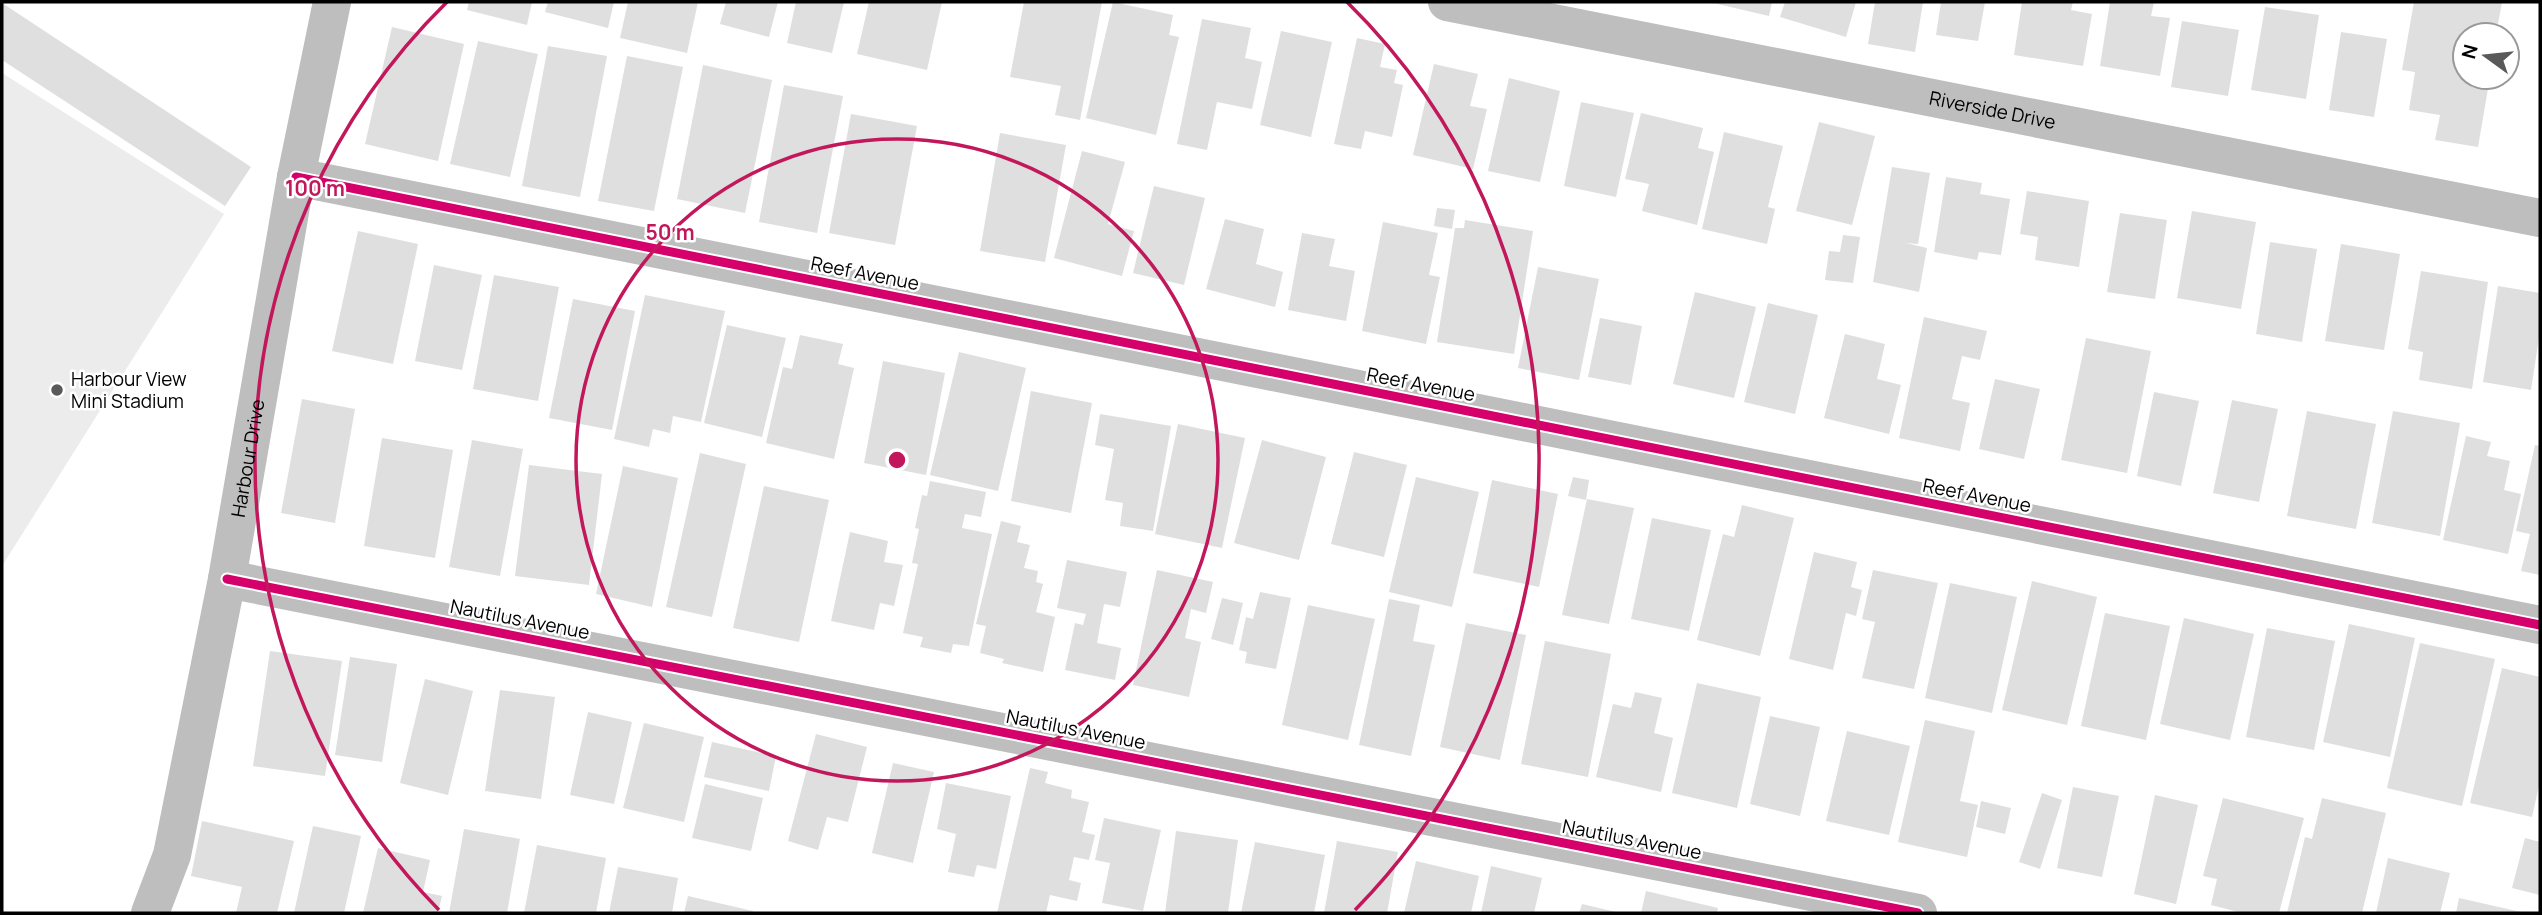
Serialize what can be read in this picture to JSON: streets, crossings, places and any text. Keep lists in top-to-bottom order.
{
  "streets": {
    "street": [
      "Riverside Drive",
      "Reef Avenue",
      "Harbour Drive",
      "Nautilus Avenue"
    ]
  },
  "crossings": [
    ["Reef Avenue", "Harbour Drive"],
    ["Harbour Drive", "Nautilus Avenue"]
  ],
  "places": ["Harbour View Mini Stadium"],
  "north": "left",
  "rings": ["100 m", "50 m"]
}
